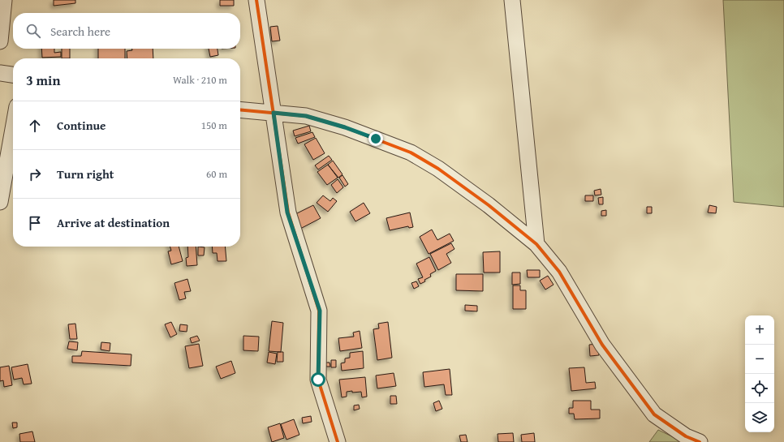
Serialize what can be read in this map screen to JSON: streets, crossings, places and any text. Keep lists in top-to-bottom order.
{
  "page": {
    "search": "Search here",
    "heading": ["3 min", "Walk · 210 m"],
    "list": [
      ["Continue", "150 m"],
      ["Turn right", "60 m"],
      "Arrive at destination"
    ],
    "map_buttons": ["+", "−"]
  }
}
